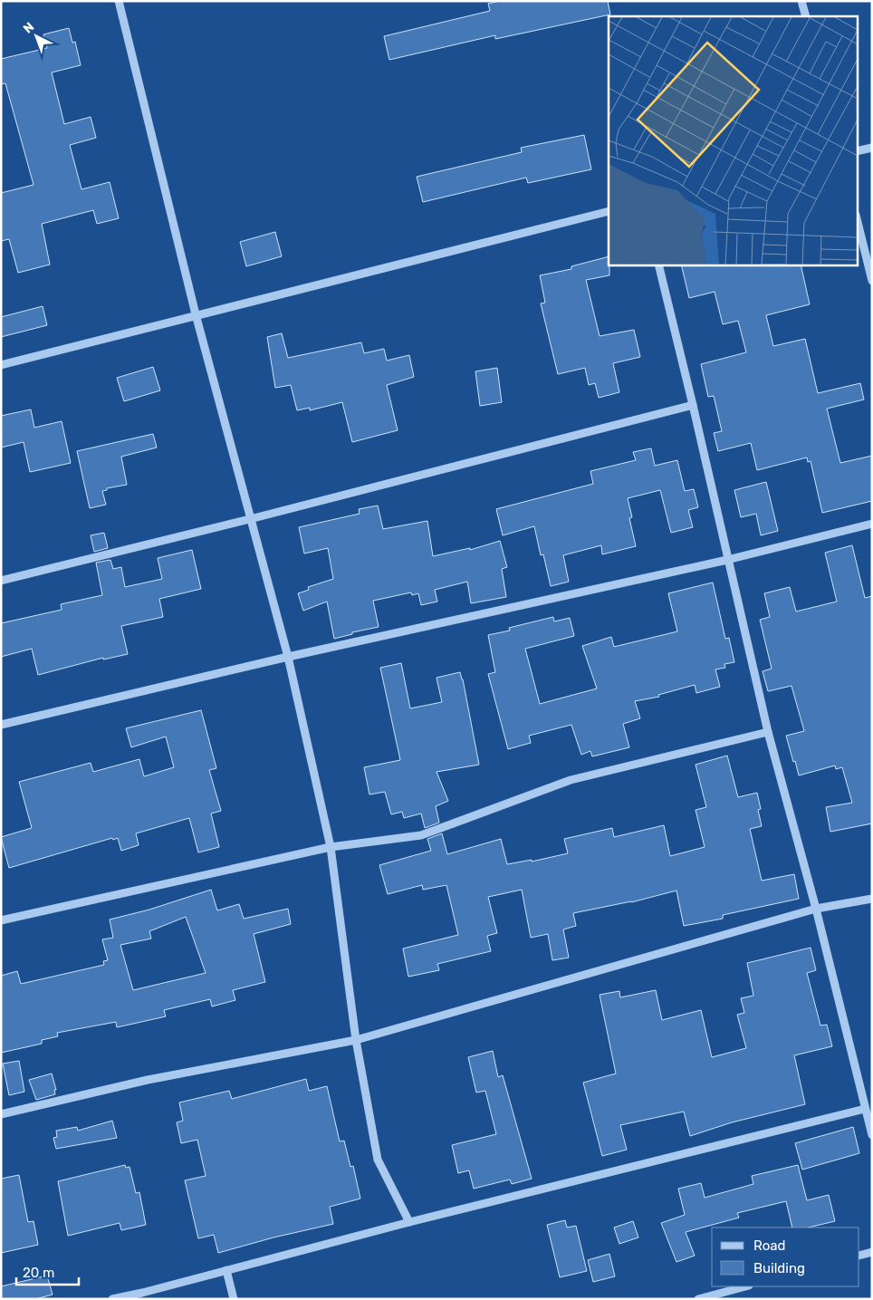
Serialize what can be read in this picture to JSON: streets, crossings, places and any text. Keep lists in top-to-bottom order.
{
  "legend": ["Road", "Building"],
  "scale_bar": "20 m",
  "north": "top left"
}
